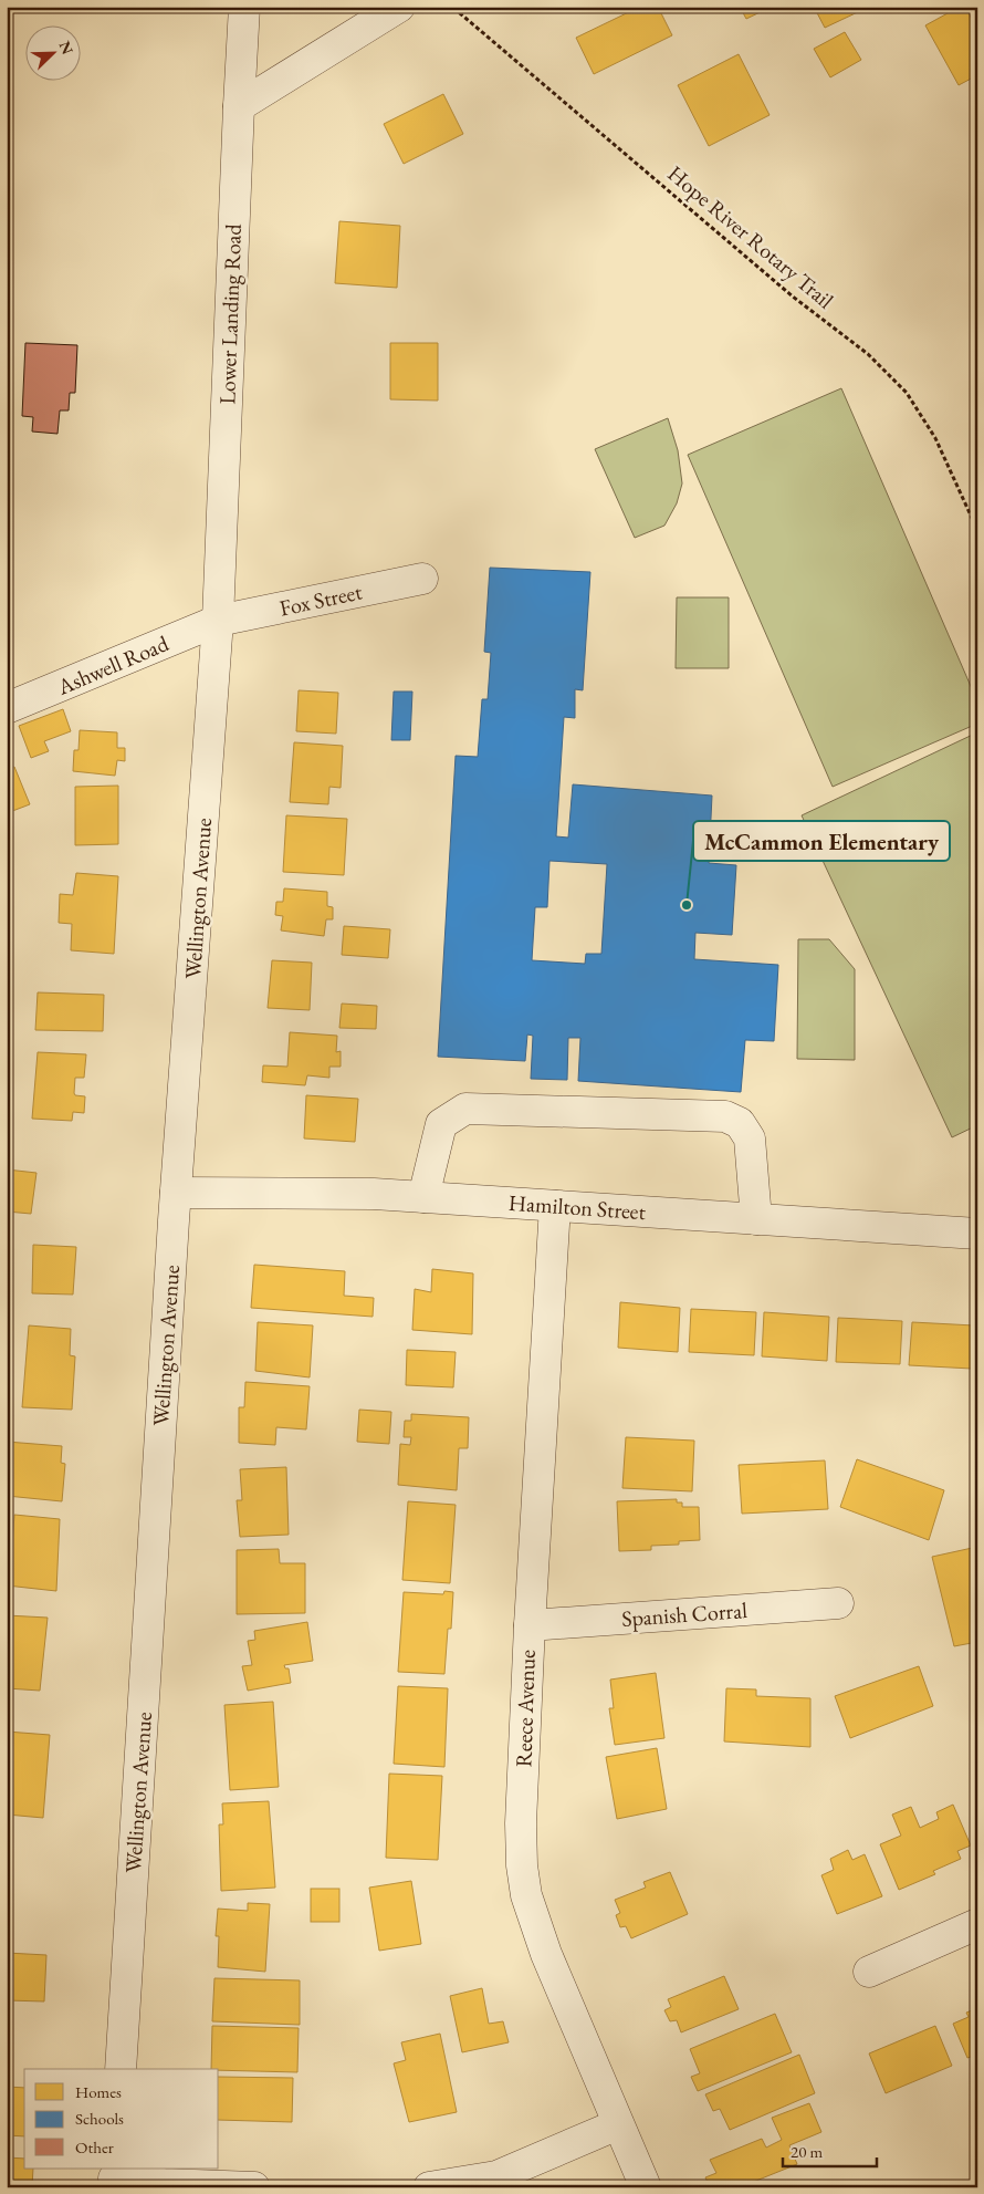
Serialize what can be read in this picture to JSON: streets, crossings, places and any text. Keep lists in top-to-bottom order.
{
  "streets": {
    "street": [
      "Lower Landing Road",
      "Fox Street",
      "Ashwell Road",
      "Wellington Avenue",
      "Hamilton Street",
      "Spanish Corral",
      "Reece Avenue"
    ],
    "path": ["Hope River Rotary Trail"]
  },
  "crossings": [
    ["Lower Landing Road", "Fox Street"],
    ["Lower Landing Road", "Ashwell Road"],
    ["Lower Landing Road", "Wellington Avenue"],
    ["Fox Street", "Ashwell Road"],
    ["Fox Street", "Wellington Avenue"],
    ["Ashwell Road", "Wellington Avenue"],
    ["Wellington Avenue", "Hamilton Street"],
    ["Hamilton Street", "Reece Avenue"],
    ["Spanish Corral", "Reece Avenue"]
  ],
  "places": ["McCammon Elementary"],
  "legend": ["Homes", "Schools", "Other"],
  "scale_bar": "20 m",
  "north": "top right"
}
